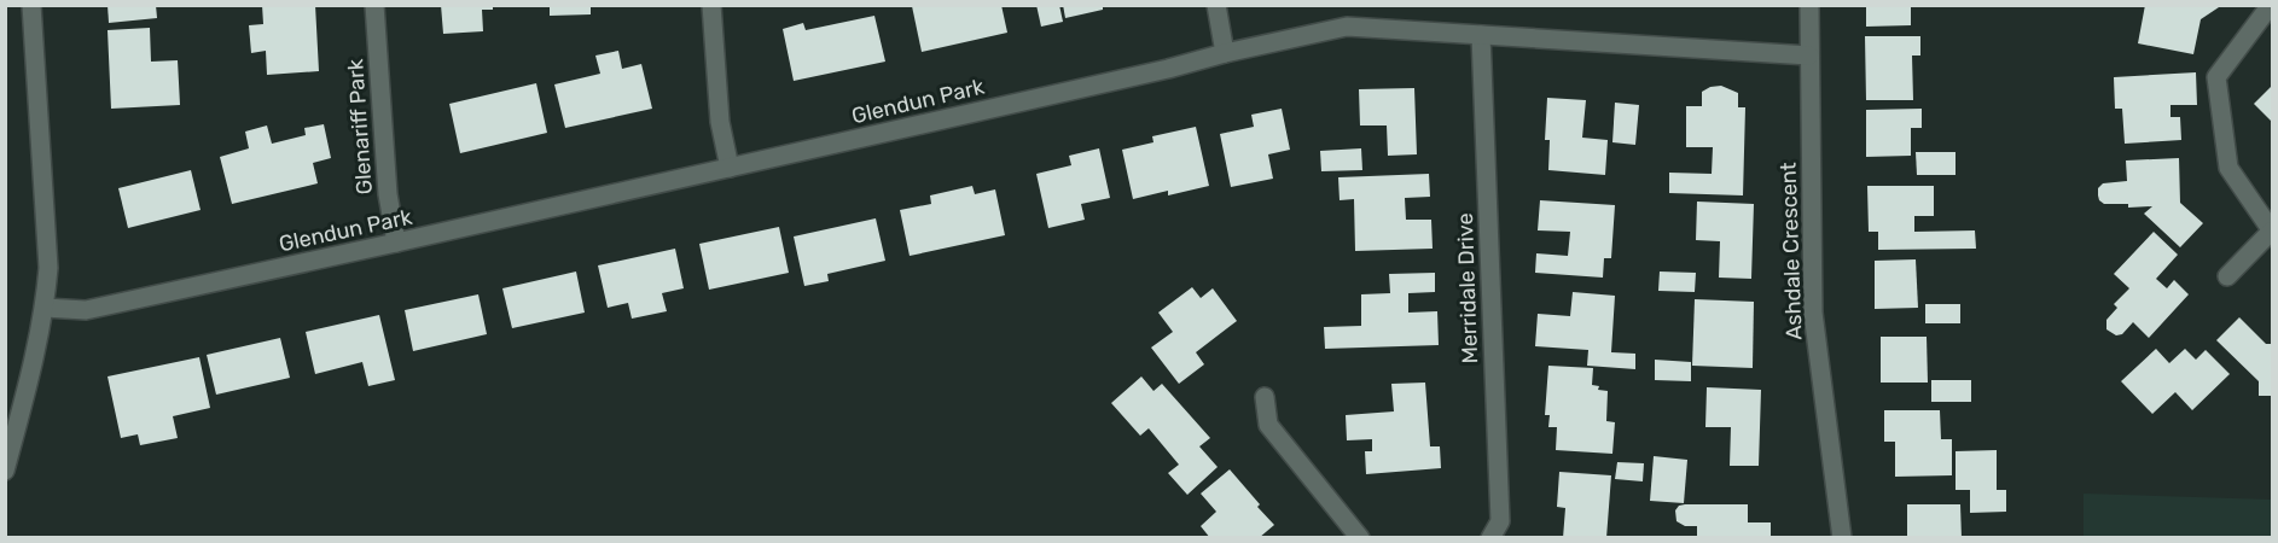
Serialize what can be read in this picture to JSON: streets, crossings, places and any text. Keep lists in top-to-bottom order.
{
  "streets": {
    "street": [
      "Glendun Park",
      "Glenariff Park",
      "Ashdale Crescent",
      "Merridale Drive"
    ]
  },
  "crossings": [
    ["Glendun Park", "Glenariff Park"],
    ["Glendun Park", "Ashdale Crescent"],
    ["Glendun Park", "Merridale Drive"]
  ]
}
